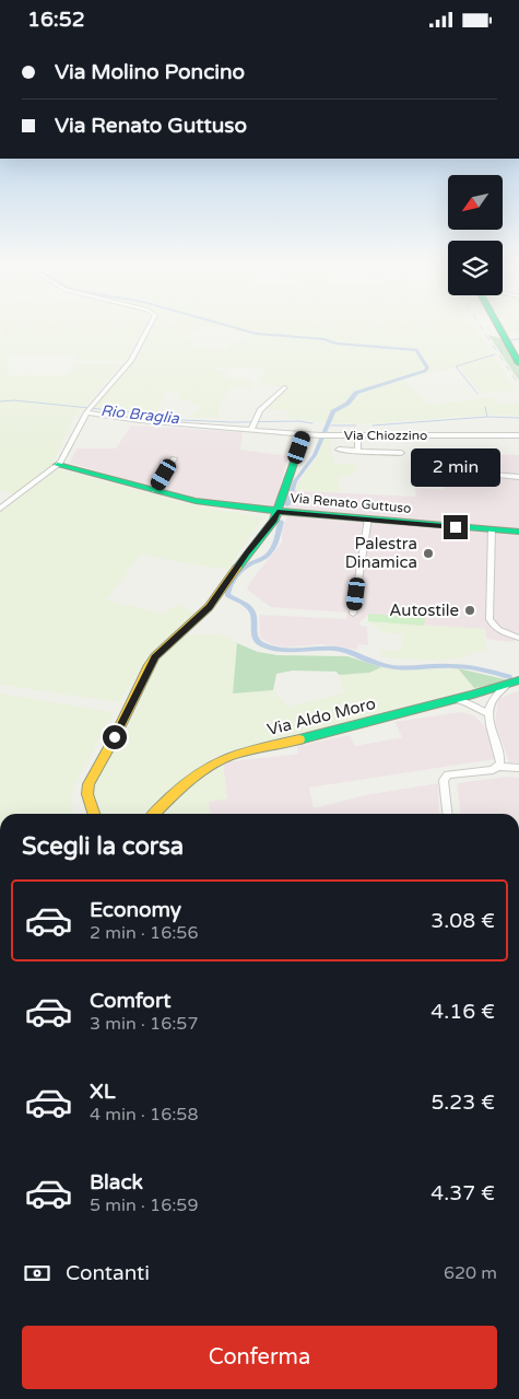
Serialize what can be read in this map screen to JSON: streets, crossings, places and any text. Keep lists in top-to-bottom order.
{
  "streets": {
    "street": ["Via Chiozzino", "Via Renato Guttuso", "Via Aldo Moro"]
  },
  "water": ["Rio Braglia"],
  "places": ["Palestra Dinamica", "Autostile"],
  "north": "bottom left",
  "page": {
    "status": "16:52",
    "banner": ["Via Molino Poncino", "Via Renato Guttuso"],
    "bubble": "2 min",
    "heading": "Scegli la corsa",
    "list": [
      {
        "name": "Economy",
        "note": "2 min · 16:56",
        "value": "3.08 €"
      },
      {
        "name": "Comfort",
        "note": "3 min · 16:57",
        "value": "4.16 €"
      },
      {
        "name": "XL",
        "note": "4 min · 16:58",
        "value": "5.23 €"
      },
      {
        "name": "Black",
        "note": "5 min · 16:59",
        "value": "4.37 €"
      }
    ],
    "pay": ["Contanti", "620 m"],
    "buttons": "Conferma"
  }
}
